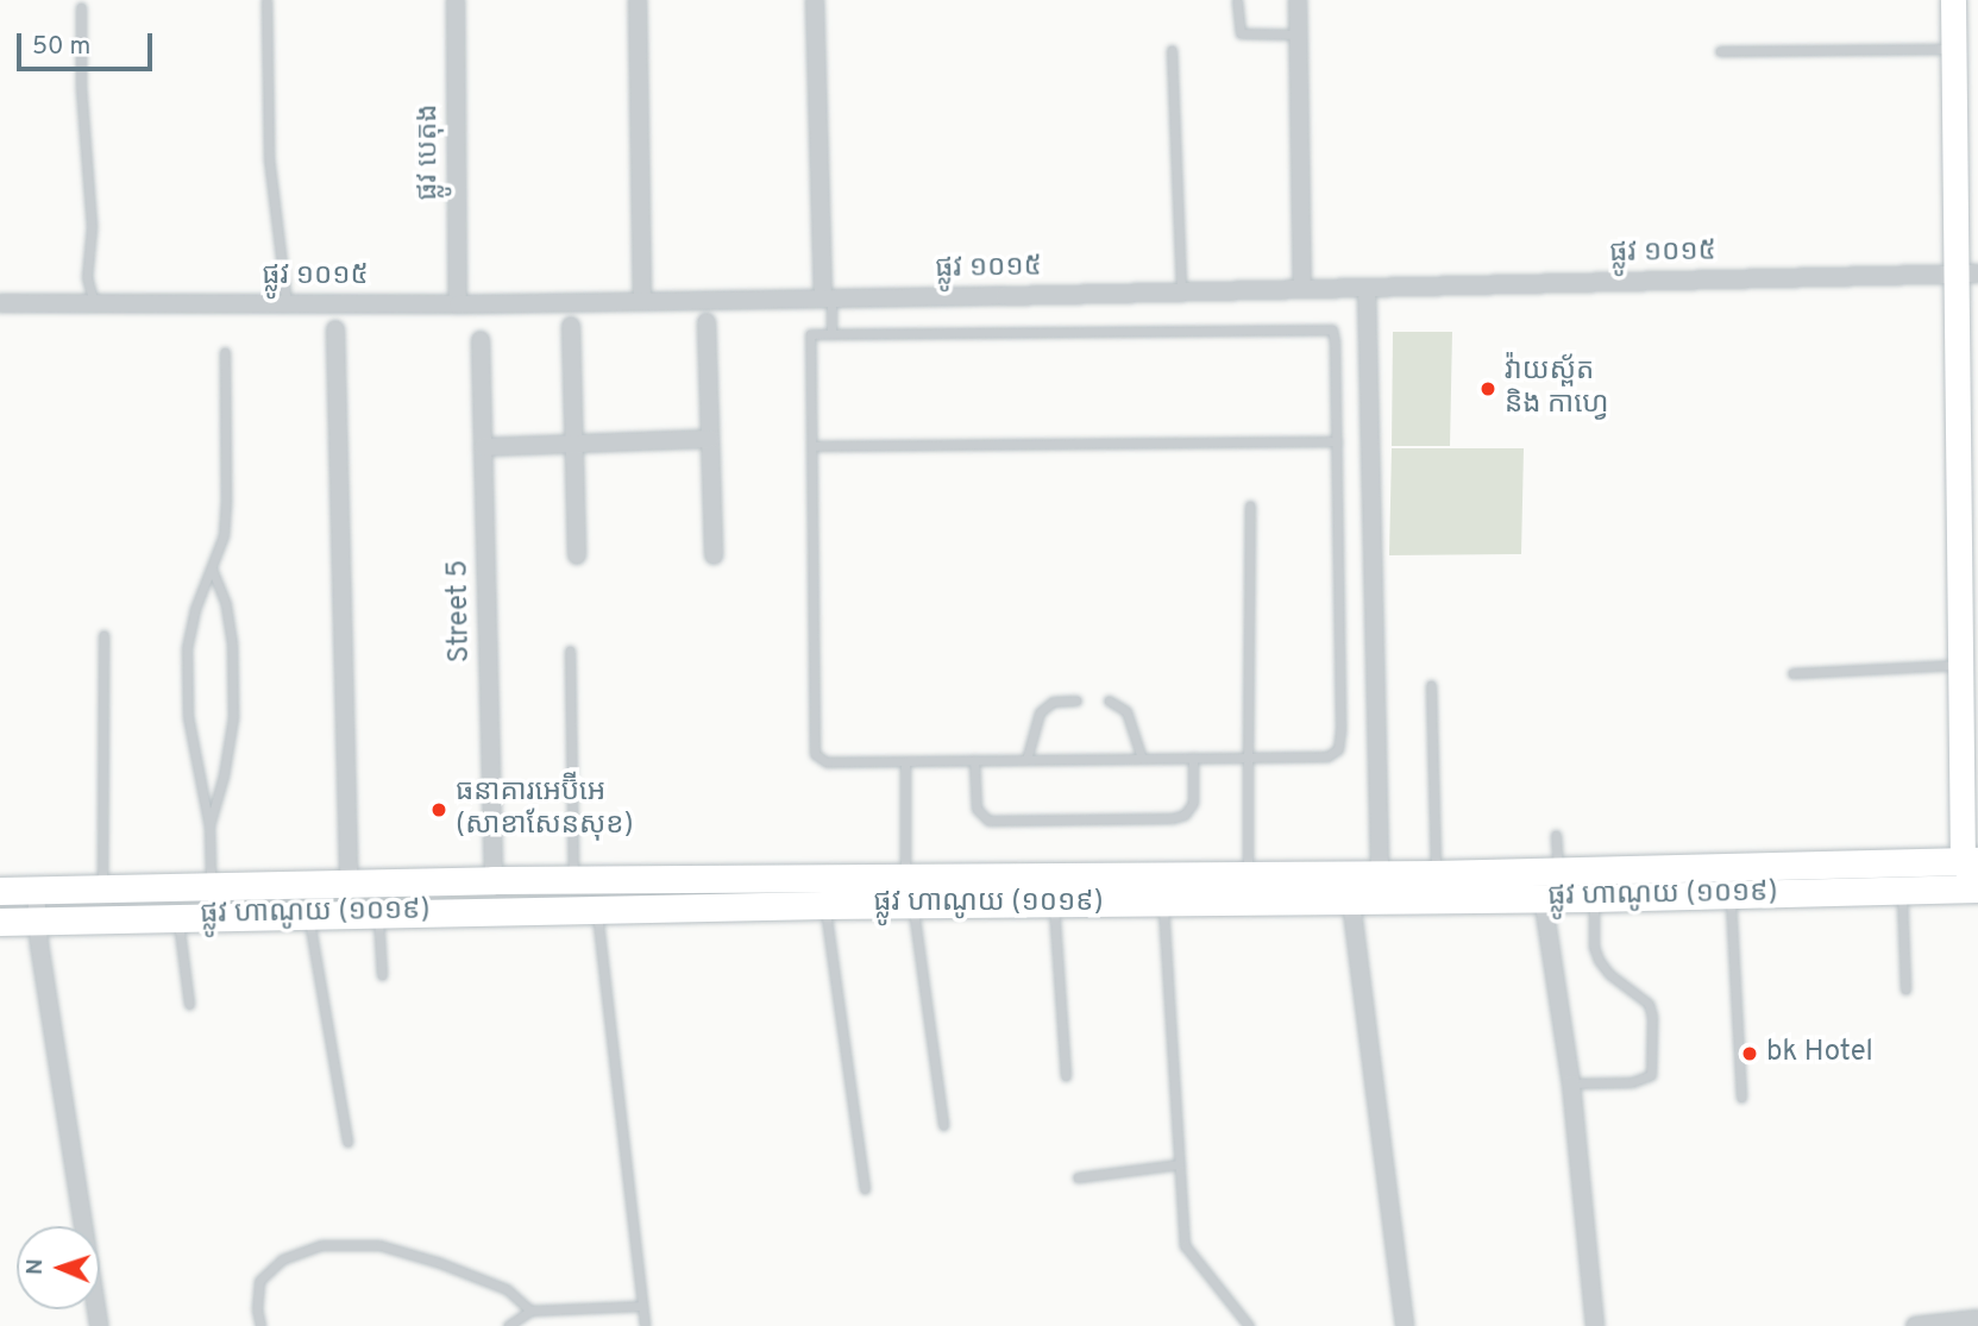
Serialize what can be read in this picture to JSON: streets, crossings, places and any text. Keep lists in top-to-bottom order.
{
  "streets": {
    "main road": ["ផ្លូវ ហាណូយ (១០១៩)"],
    "street": ["ផ្លូវ បេតុង", "ផ្លូវ ១០១៥", "Street 5"]
  },
  "crossings": [
    ["ផ្លូវ បេតុង", "ផ្លូវ ១០១៥"],
    ["Street 5", "ផ្លូវ ហាណូយ (១០១៩)"]
  ],
  "places": ["វ៉ាយស្ព័ត និង កាហ្វេ", "ធនាគារអេប៊ីអេ (សាខាសែនសុខ)", "bk Hotel"],
  "scale_bar": "50 m",
  "north": "left"
}
